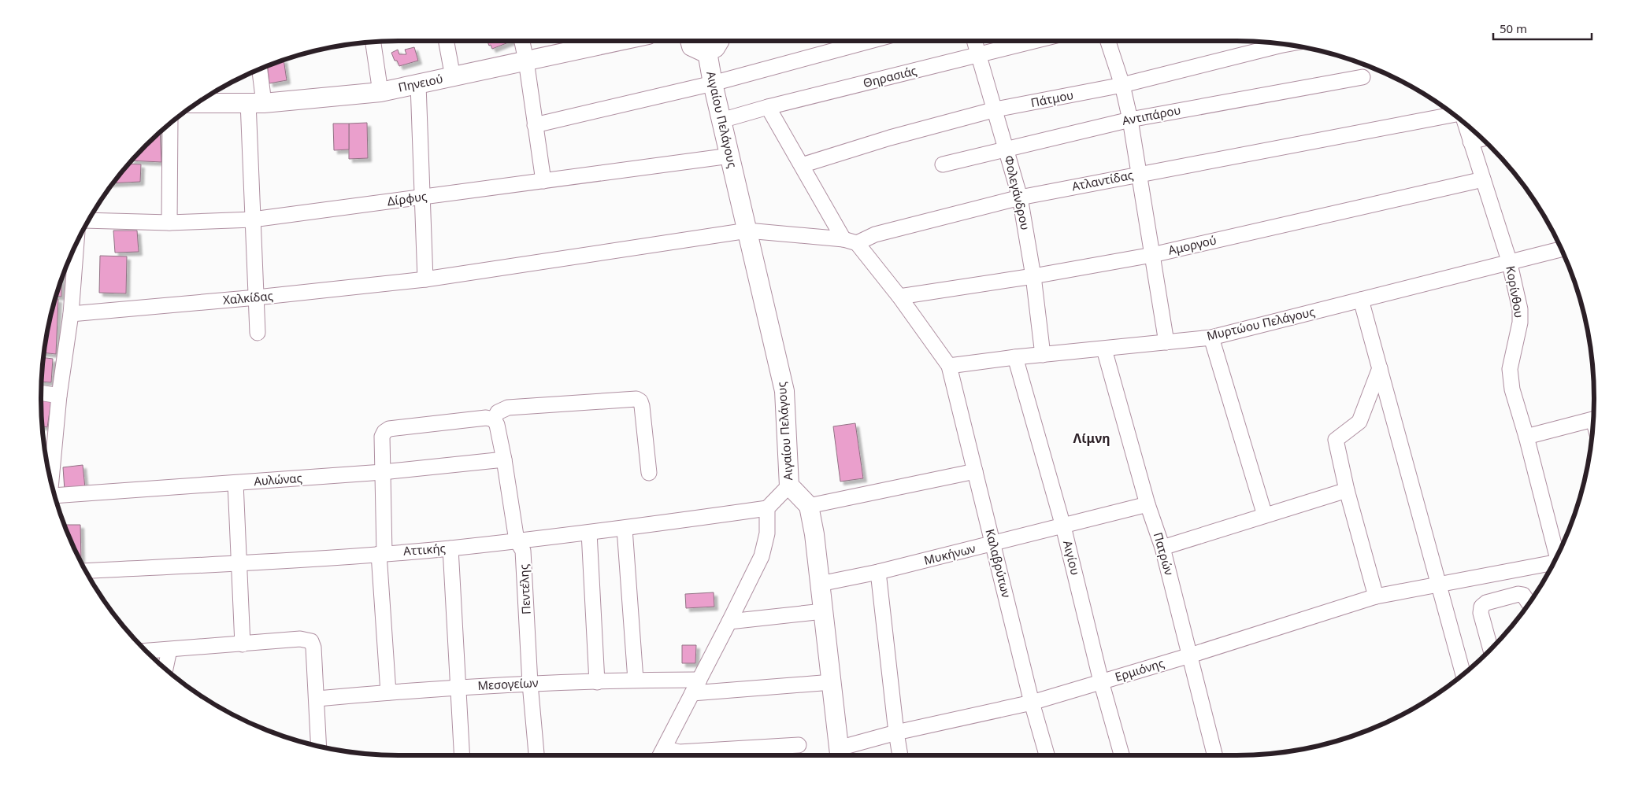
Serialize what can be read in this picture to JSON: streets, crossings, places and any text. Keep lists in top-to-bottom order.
{
  "streets": {
    "main road": ["Πηνειού", "Αιγαίου Πελάγους"],
    "street": [
      "Θηρασιάς",
      "Πάτμου",
      "Αντιπάρου",
      "Ατλαντίδας",
      "Φολεγάνδρου",
      "Δίρφυς",
      "Αμοργού",
      "Κορίνθου",
      "Χαλκίδας",
      "Μυρτώου Πελάγους",
      "Αυλώνας",
      "Αττικής",
      "Πατρών",
      "Μυκήνων",
      "Αιγίου",
      "Καλαβρύτων",
      "Πεντέλης",
      "Ερμιόνης",
      "Μεσογείων"
    ]
  },
  "crossings": [
    ["Θηρασιάς", "Αιγαίου Πελάγους"],
    ["Θηρασιάς", "Φολεγάνδρου"],
    ["Πάτμου", "Φολεγάνδρου"],
    ["Αντιπάρου", "Φολεγάνδρου"],
    ["Αιγαίου Πελάγους", "Δίρφυς"],
    ["Αιγαίου Πελάγους", "Χαλκίδας"],
    ["Ατλαντίδας", "Φολεγάνδρου"],
    ["Φολεγάνδρου", "Αμοργού"],
    ["Φολεγάνδρου", "Μυρτώου Πελάγους"],
    ["Αμοργού", "Κορίνθου"],
    ["Κορίνθου", "Μυρτώου Πελάγους"],
    ["Μυρτώου Πελάγους", "Πατρών"],
    ["Μυρτώου Πελάγους", "Αιγίου"],
    ["Μυρτώου Πελάγους", "Καλαβρύτων"],
    ["Αυλώνας", "Πεντέλης"],
    ["Αττικής", "Πεντέλης"],
    ["Πατρών", "Μυκήνων"],
    ["Πατρών", "Ερμιόνης"],
    ["Μυκήνων", "Αιγίου"],
    ["Μυκήνων", "Καλαβρύτων"],
    ["Αιγίου", "Ερμιόνης"],
    ["Καλαβρύτων", "Ερμιόνης"],
    ["Πεντέλης", "Μεσογείων"]
  ],
  "districts": ["Λίμνη"],
  "scale_bar": "50 m"
}
